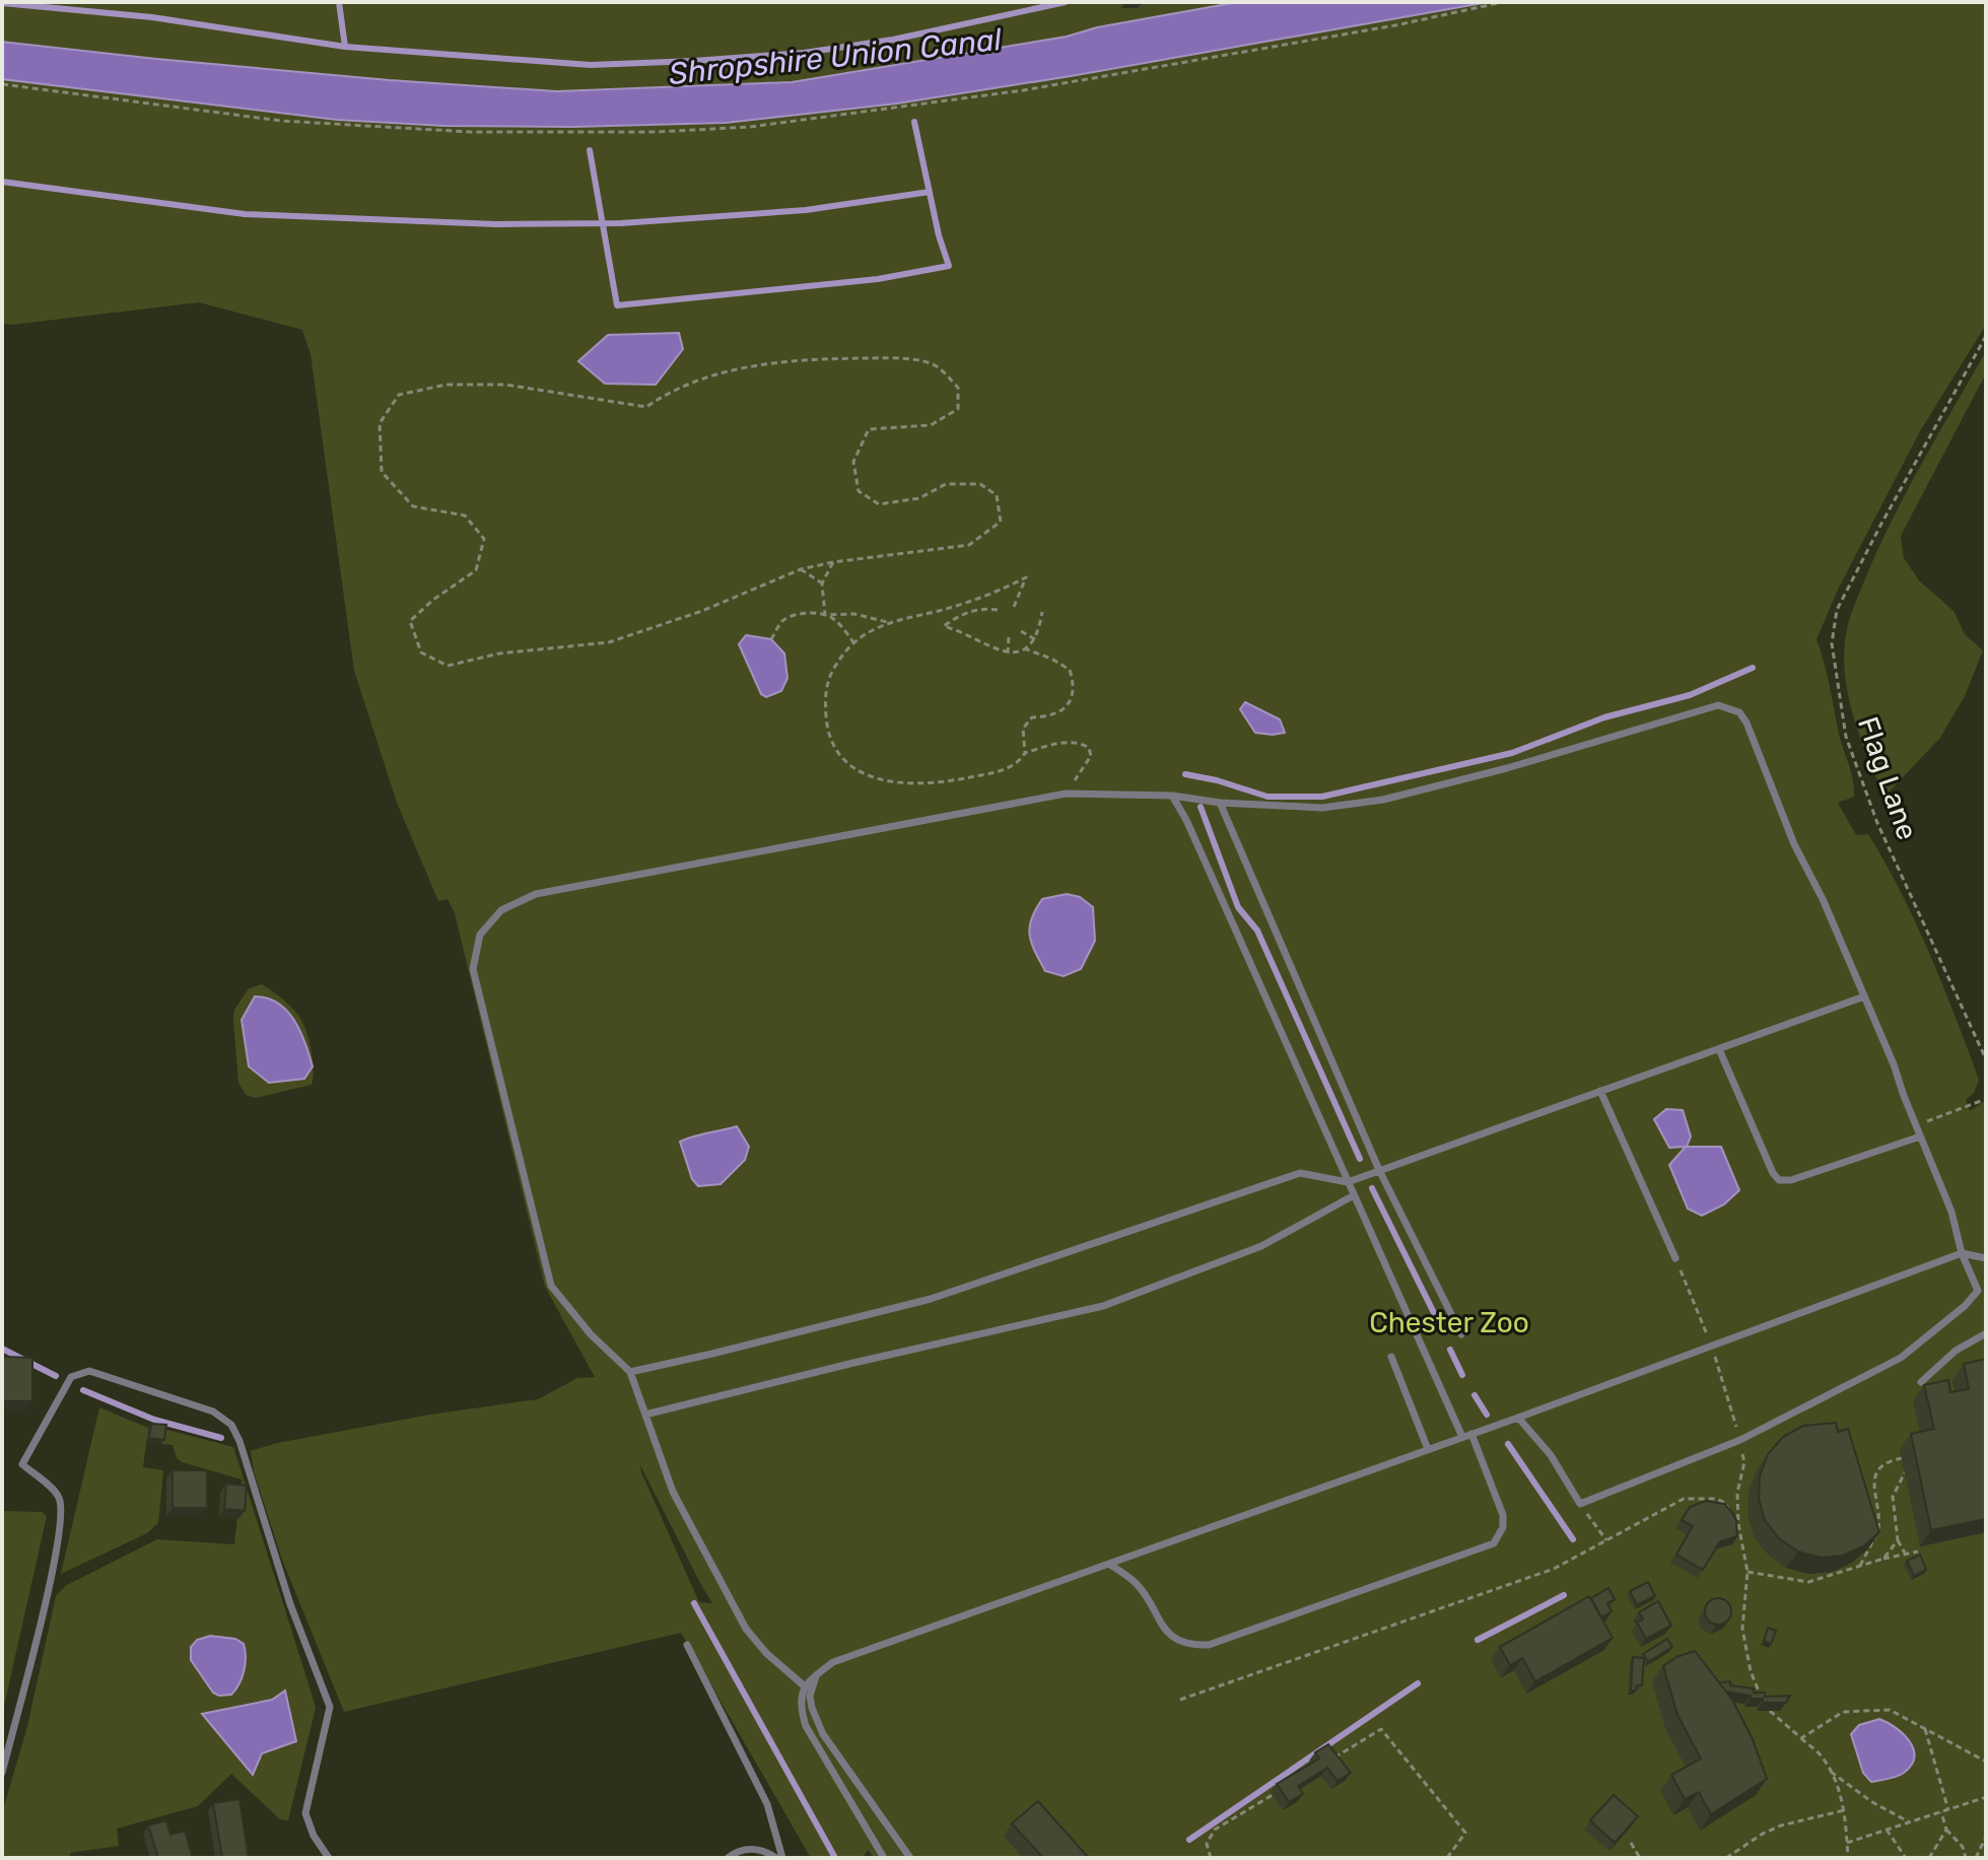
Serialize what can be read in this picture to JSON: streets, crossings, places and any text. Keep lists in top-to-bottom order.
{
  "streets": {
    "path": ["Flag Lane"]
  },
  "water": ["Shropshire Union Canal"],
  "parks": ["Chester Zoo"]
}
